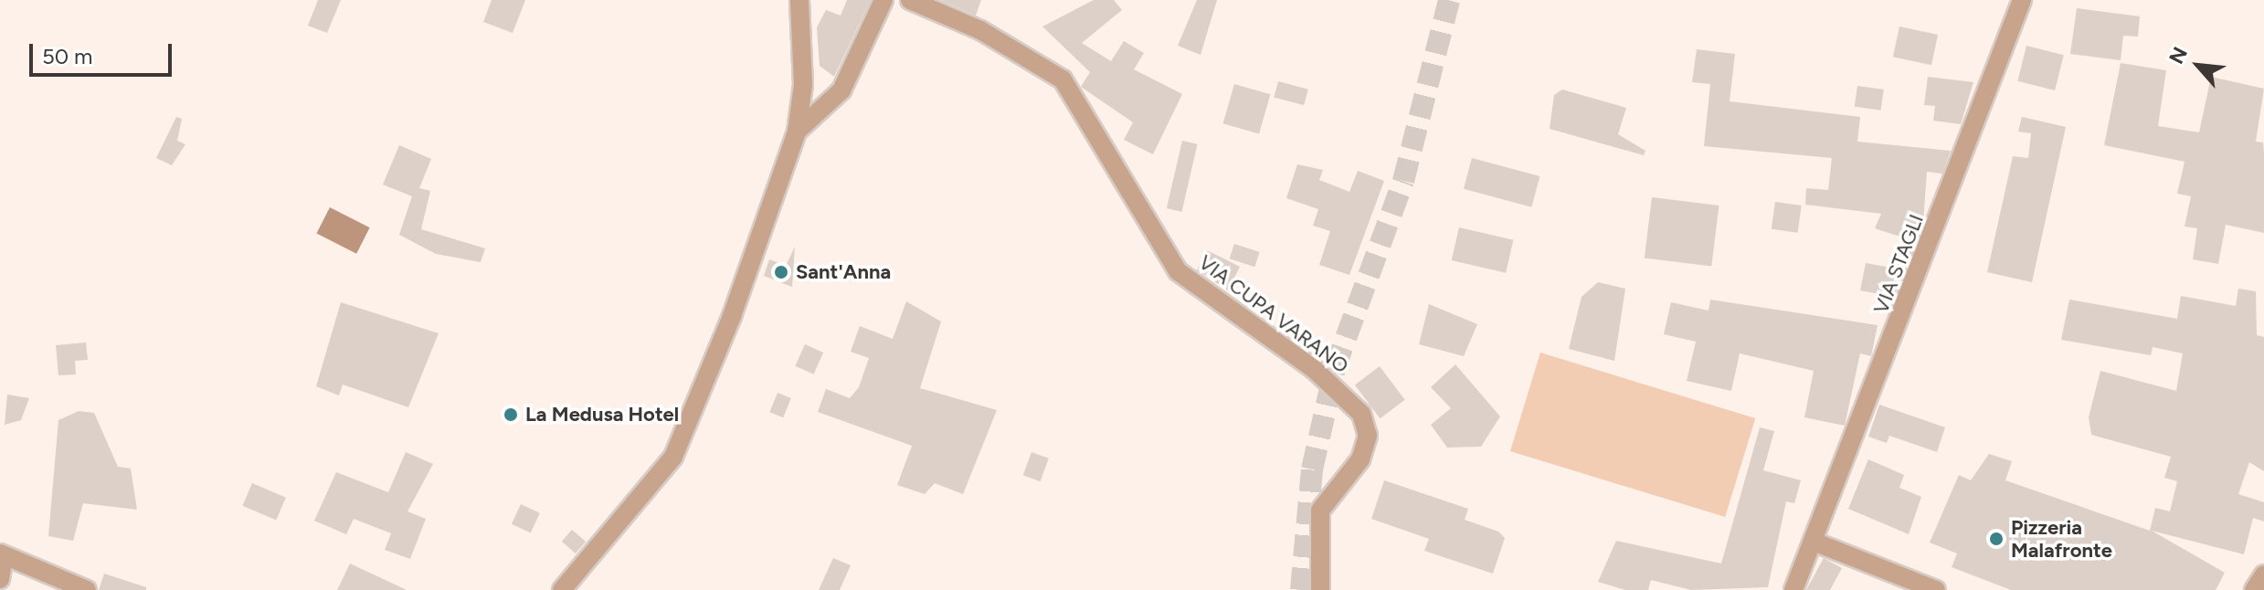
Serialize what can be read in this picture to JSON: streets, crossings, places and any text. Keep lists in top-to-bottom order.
{
  "streets": {
    "street": ["VIA STAGLI", "VIA CUPA VARANO"]
  },
  "places": ["Sant'Anna", "La Medusa Hotel", "Pizzeria Malafronte"],
  "scale_bar": "50 m",
  "north": "top left"
}
